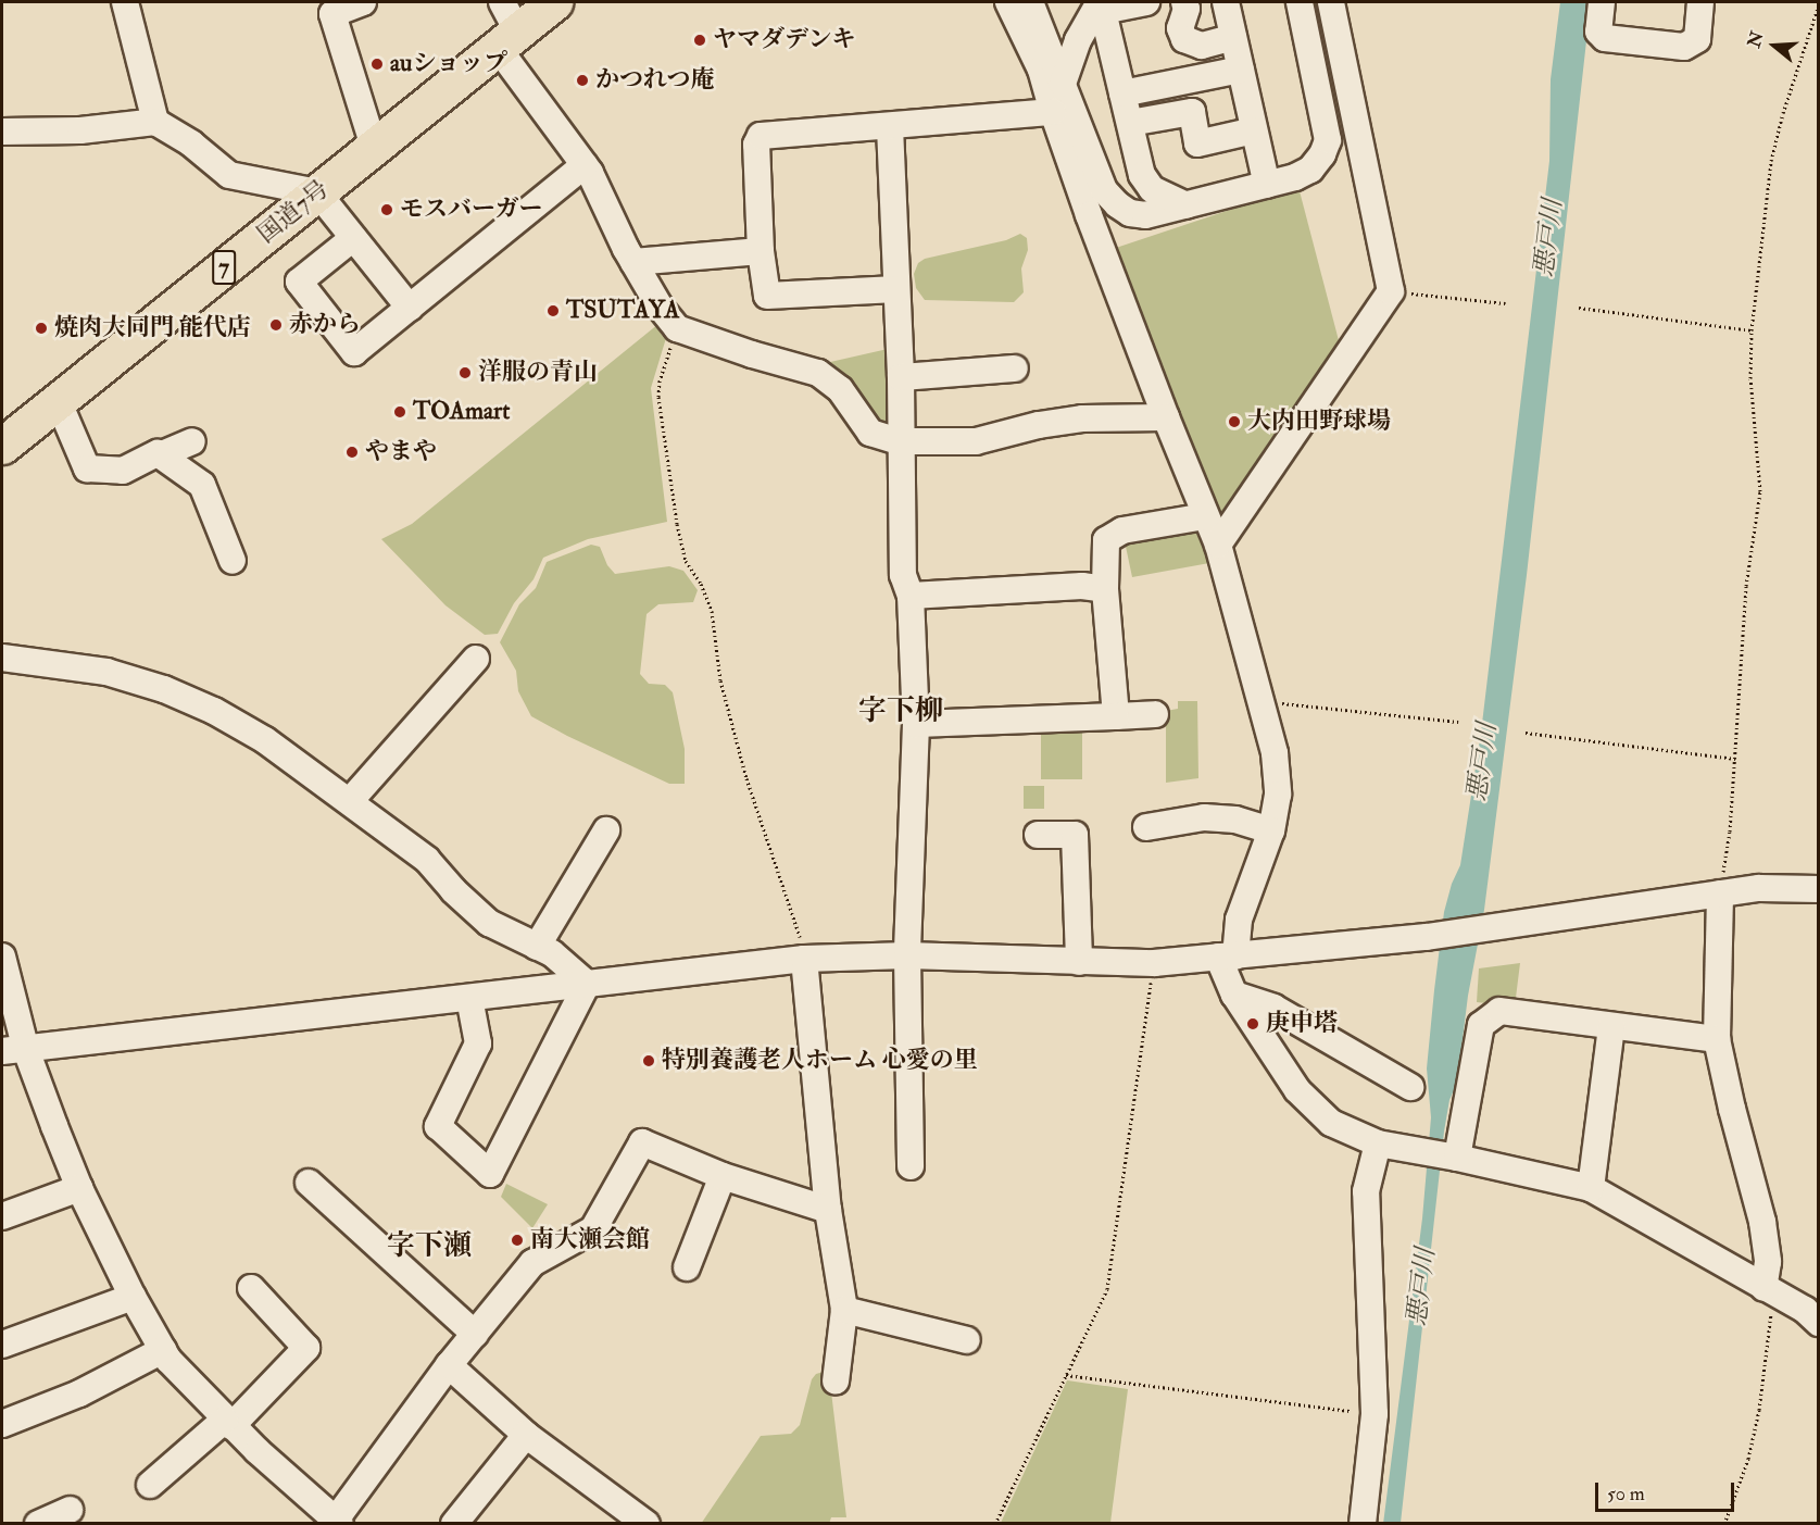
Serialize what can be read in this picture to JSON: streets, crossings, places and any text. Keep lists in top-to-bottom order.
{
  "streets": {
    "highway": ["国道7号", "7"]
  },
  "districts": ["字下柳", "字下瀬"],
  "water": ["悪戸川"],
  "places": [
    "ヤマダデンキ",
    "auショップ",
    "かつれつ庵",
    "モスバーガー",
    "TSUTAYA",
    "赤から",
    "焼肉大同門 能代店",
    "洋服の青山",
    "TOAmart",
    "大内田野球場",
    "やまや",
    "庚申塔",
    "特別養護老人ホーム 心愛の里",
    "南大瀬会館"
  ],
  "scale_bar": "50 m",
  "north": "left"
}
